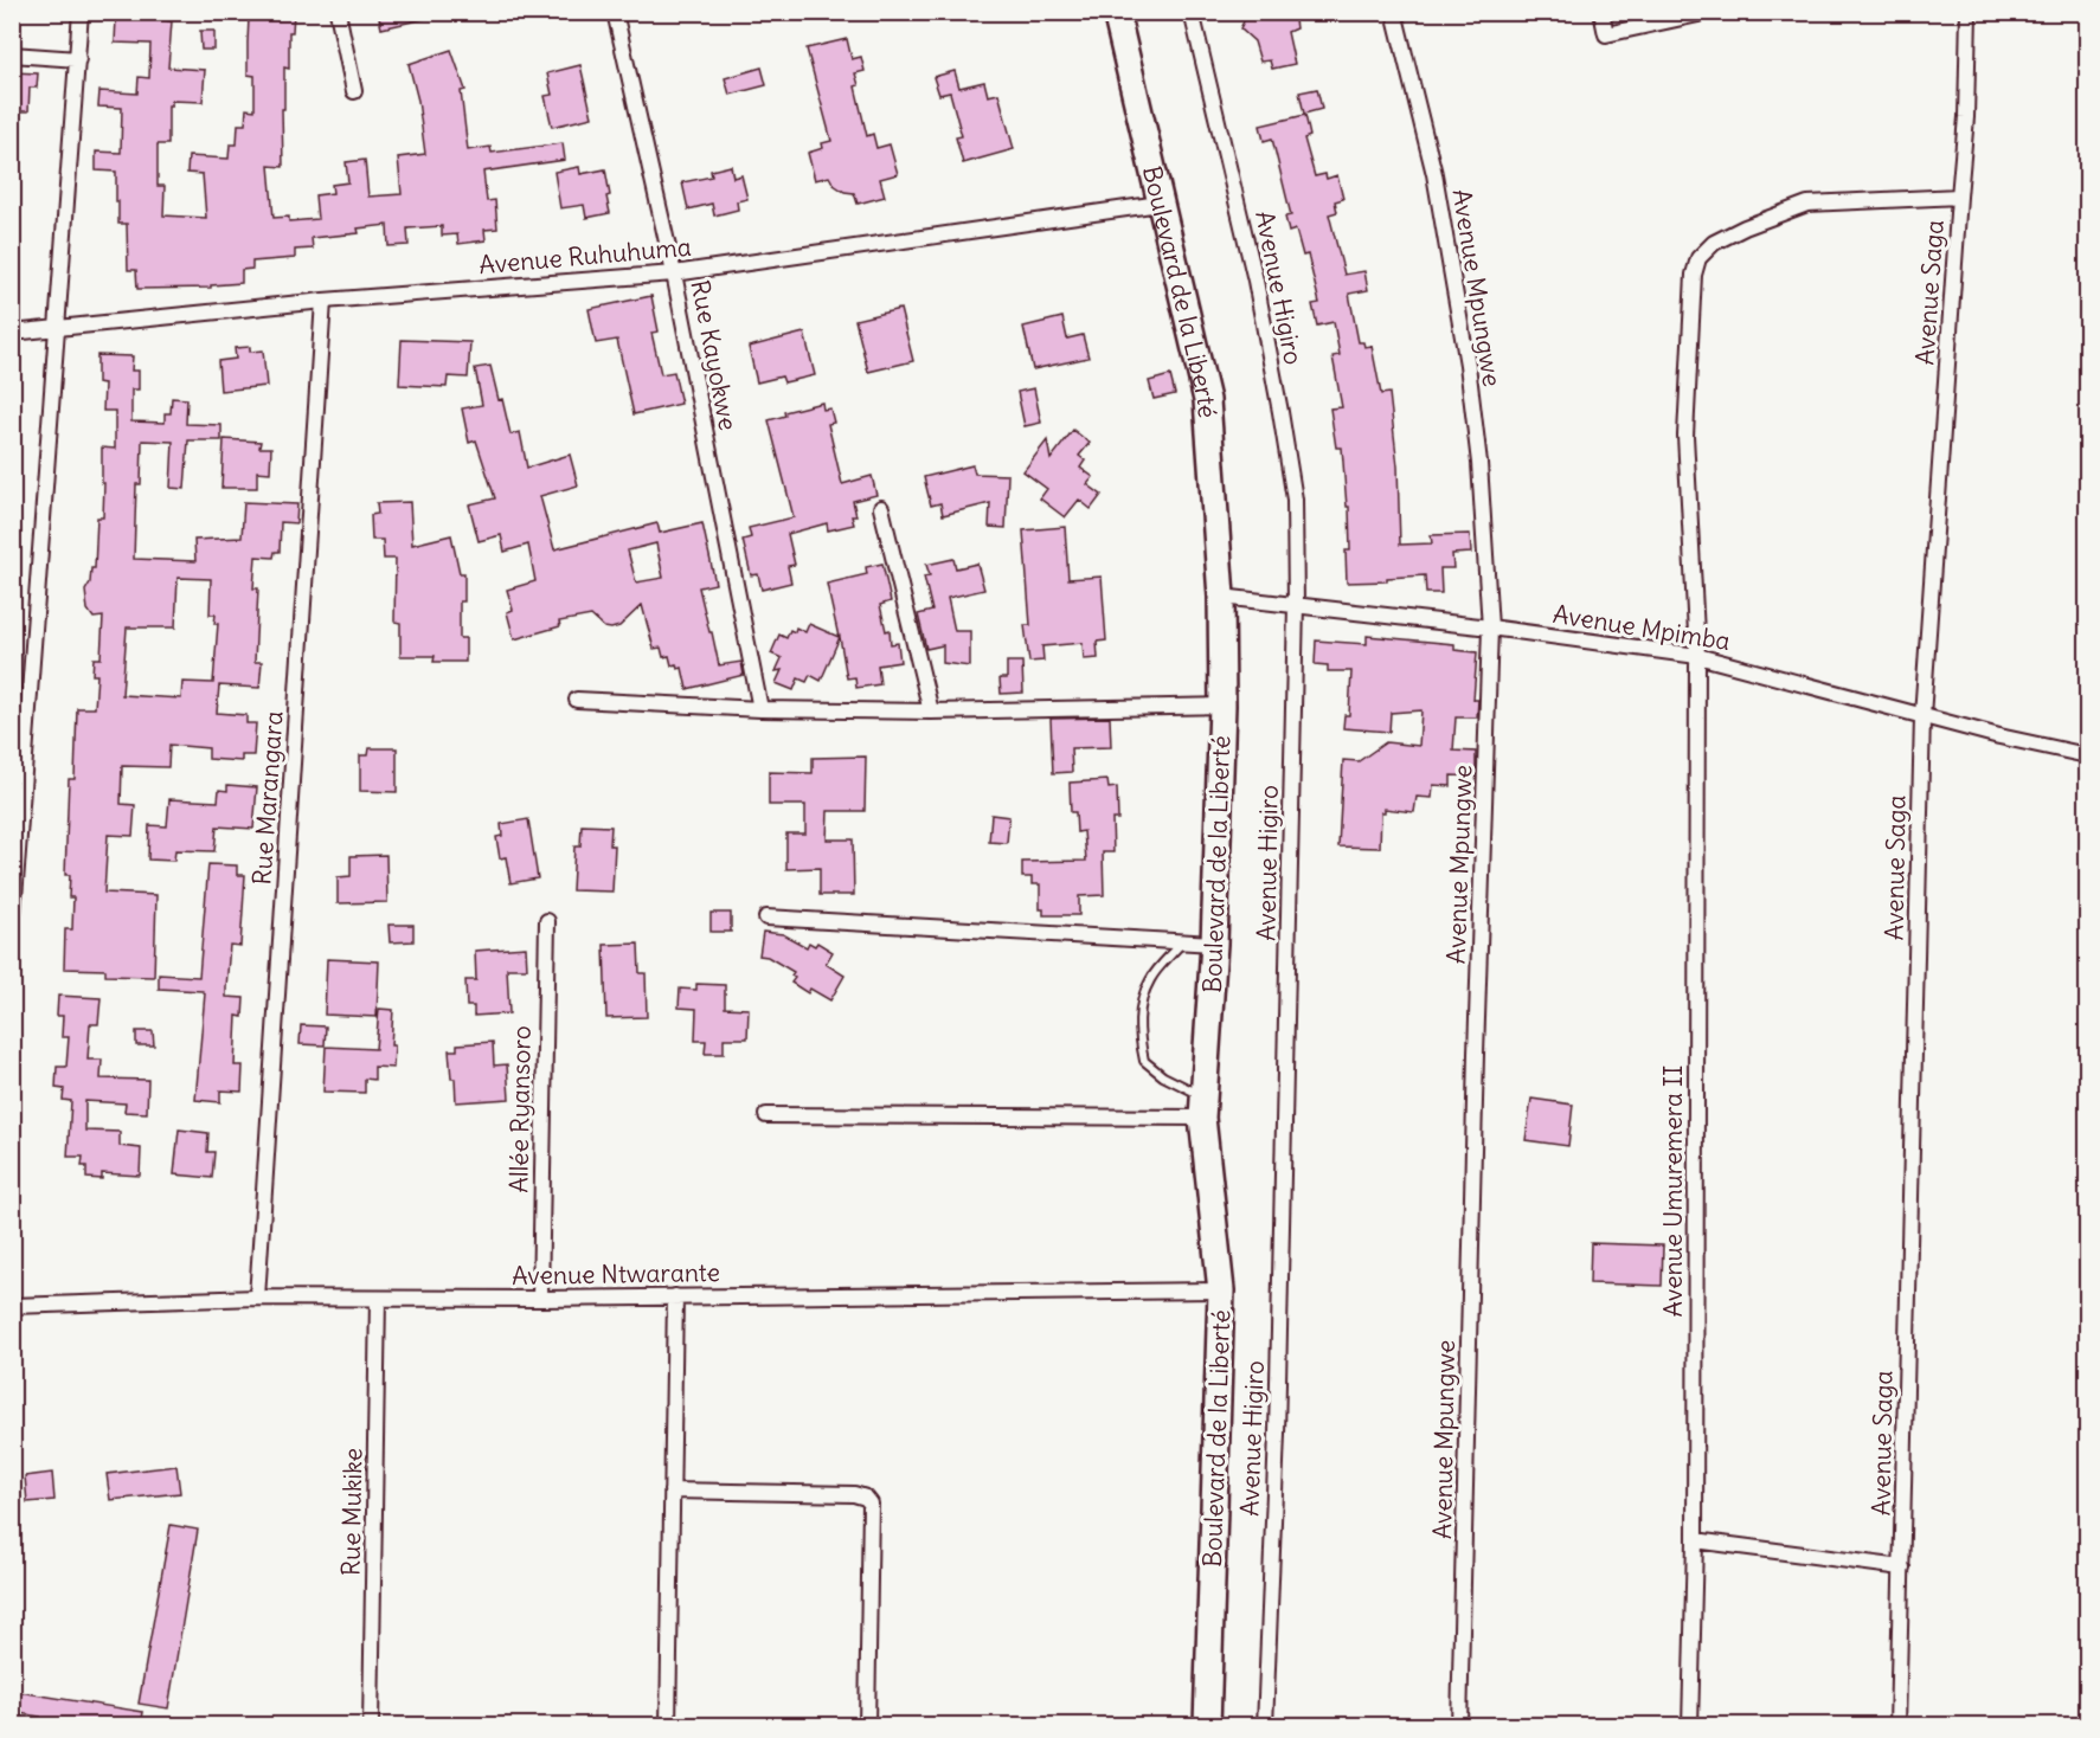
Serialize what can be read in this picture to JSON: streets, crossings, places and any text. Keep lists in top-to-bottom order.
{
  "streets": {
    "highway": ["Boulevard de la Liberté"],
    "street": [
      "Avenue Ruhuhuma",
      "Avenue Higiro",
      "Avenue Mpungwe",
      "Avenue Saga",
      "Rue Kayokwe",
      "Avenue Mpimba",
      "Rue Marangara",
      "Allée Ryansoro",
      "Avenue Umuremera II",
      "Avenue Ntwarante",
      "Rue Mukike"
    ]
  },
  "crossings": [
    ["Avenue Ruhuhuma", "Boulevard de la Liberté"],
    ["Avenue Ruhuhuma", "Rue Kayokwe"],
    ["Avenue Ruhuhuma", "Rue Marangara"],
    ["Avenue Higiro", "Avenue Mpimba"],
    ["Avenue Mpungwe", "Avenue Mpimba"],
    ["Boulevard de la Liberté", "Avenue Mpimba"],
    ["Boulevard de la Liberté", "Avenue Ntwarante"],
    ["Avenue Saga", "Avenue Mpimba"],
    ["Avenue Saga", "Avenue Umuremera II"],
    ["Avenue Mpimba", "Avenue Umuremera II"],
    ["Rue Marangara", "Avenue Ntwarante"],
    ["Allée Ryansoro", "Avenue Ntwarante"],
    ["Avenue Ntwarante", "Rue Mukike"]
  ]
}
